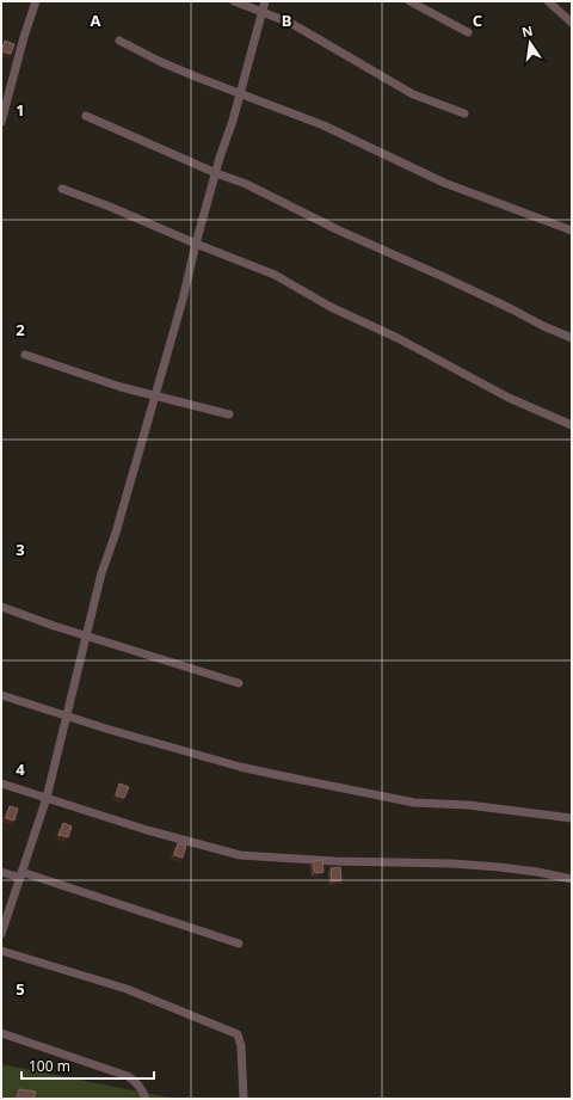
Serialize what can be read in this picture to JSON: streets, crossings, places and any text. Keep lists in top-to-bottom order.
{
  "scale_bar": "100 m",
  "north": "top",
  "grid": {
    "columns": ["A", "B", "C"],
    "rows": [
      "1",
      "2",
      "3",
      "4",
      "5"
    ]
  }
}
